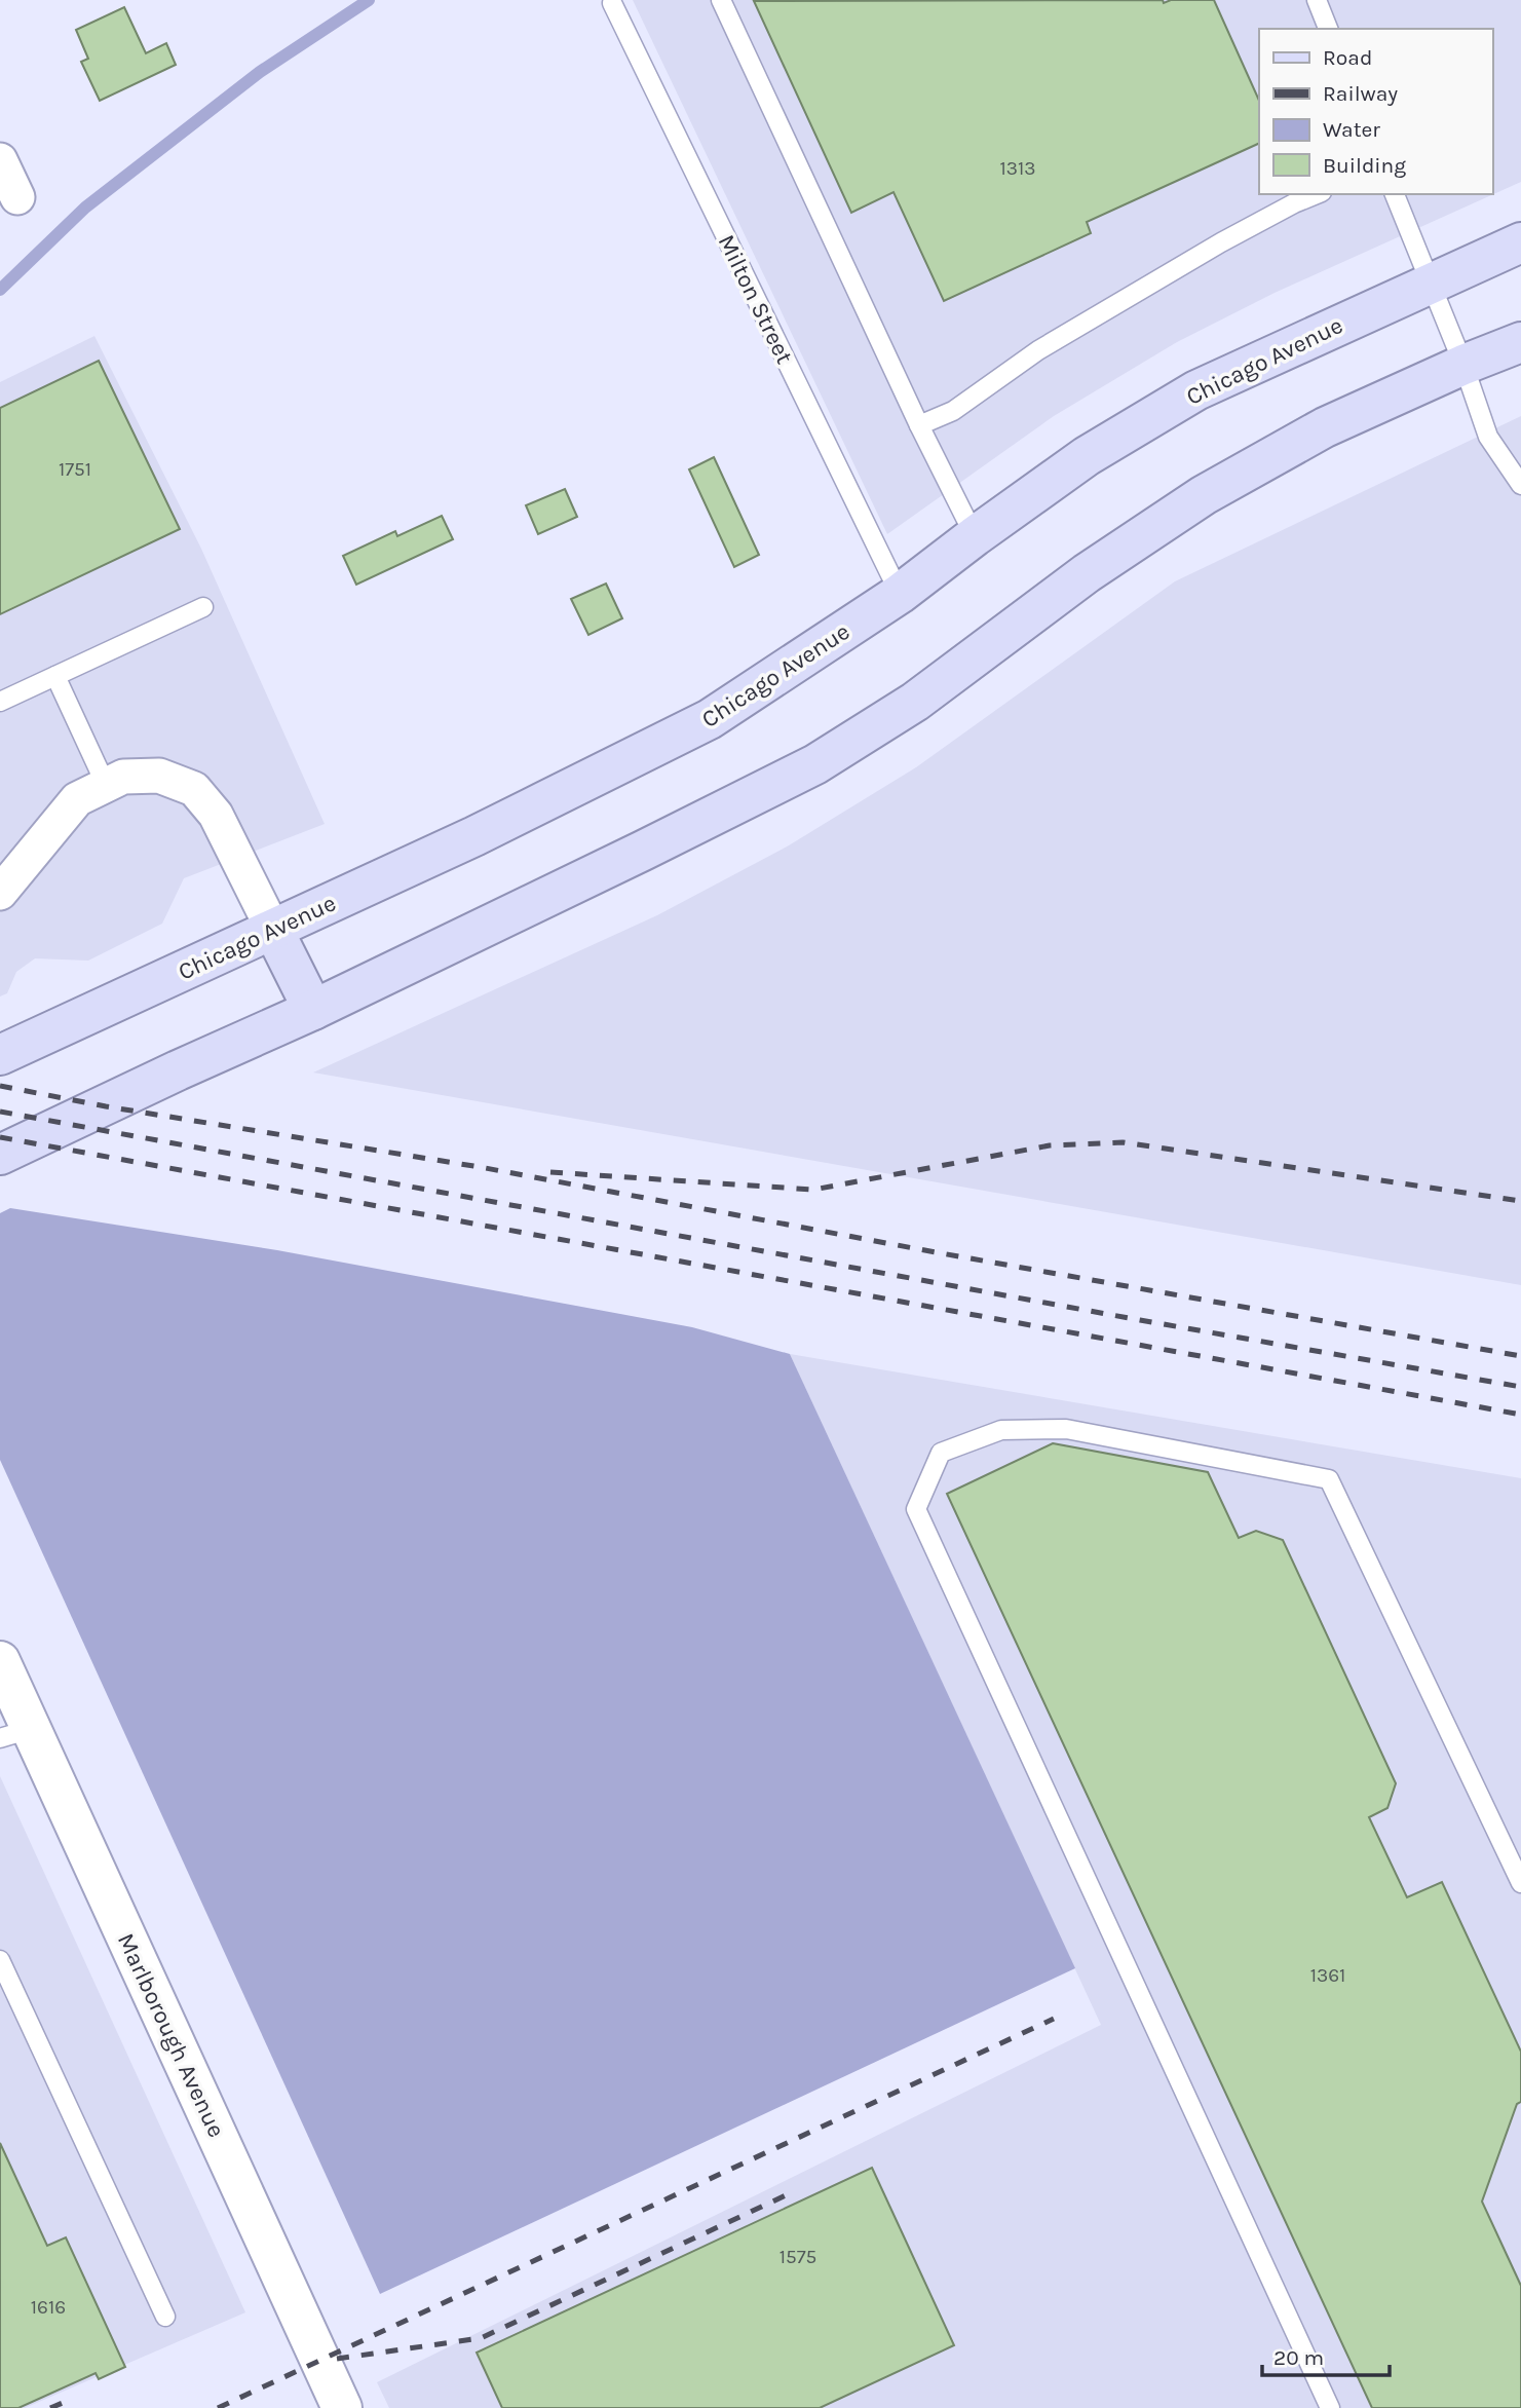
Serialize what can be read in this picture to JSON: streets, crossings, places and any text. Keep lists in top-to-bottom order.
{
  "streets": {
    "main road": ["Chicago Avenue"],
    "street": ["Marlborough Avenue"],
    "lane": ["Milton Street"]
  },
  "crossings": [
    ["Milton Street", "Chicago Avenue"]
  ],
  "house_numbers": [
    "1313",
    "1751",
    "1361",
    "1575",
    "1616"
  ],
  "legend": [
    "Road",
    "Railway",
    "Water",
    "Building"
  ],
  "scale_bar": "20 m"
}
